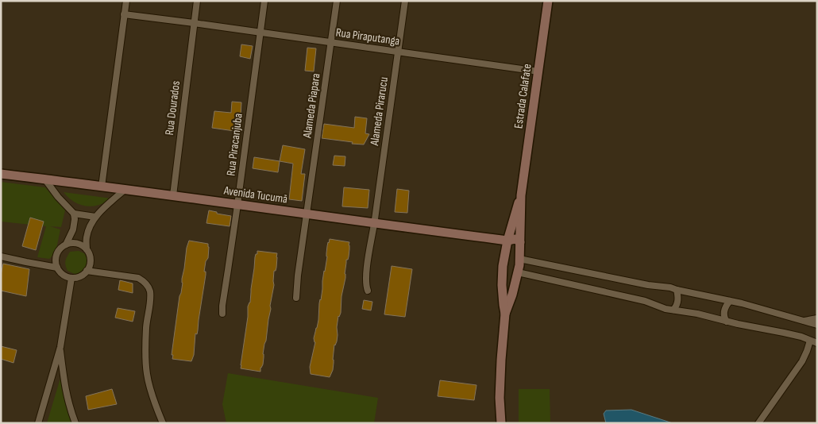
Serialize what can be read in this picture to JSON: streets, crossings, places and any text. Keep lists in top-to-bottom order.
{
  "streets": {
    "street": [
      "Rua Piraputanga",
      "Estrada Calafate",
      "Alameda Piapara",
      "Rua Dourados",
      "Alameda Pirarucu",
      "Rua Piracanjuba",
      "Avenida Tucumã"
    ]
  },
  "crossings": [
    ["Rua Piraputanga", "Estrada Calafate"],
    ["Rua Piraputanga", "Alameda Piapara"],
    ["Rua Piraputanga", "Rua Dourados"],
    ["Rua Piraputanga", "Alameda Pirarucu"],
    ["Rua Piraputanga", "Rua Piracanjuba"],
    ["Estrada Calafate", "Avenida Tucumã"],
    ["Alameda Piapara", "Avenida Tucumã"],
    ["Rua Dourados", "Avenida Tucumã"],
    ["Alameda Pirarucu", "Avenida Tucumã"],
    ["Rua Piracanjuba", "Avenida Tucumã"]
  ]
}
